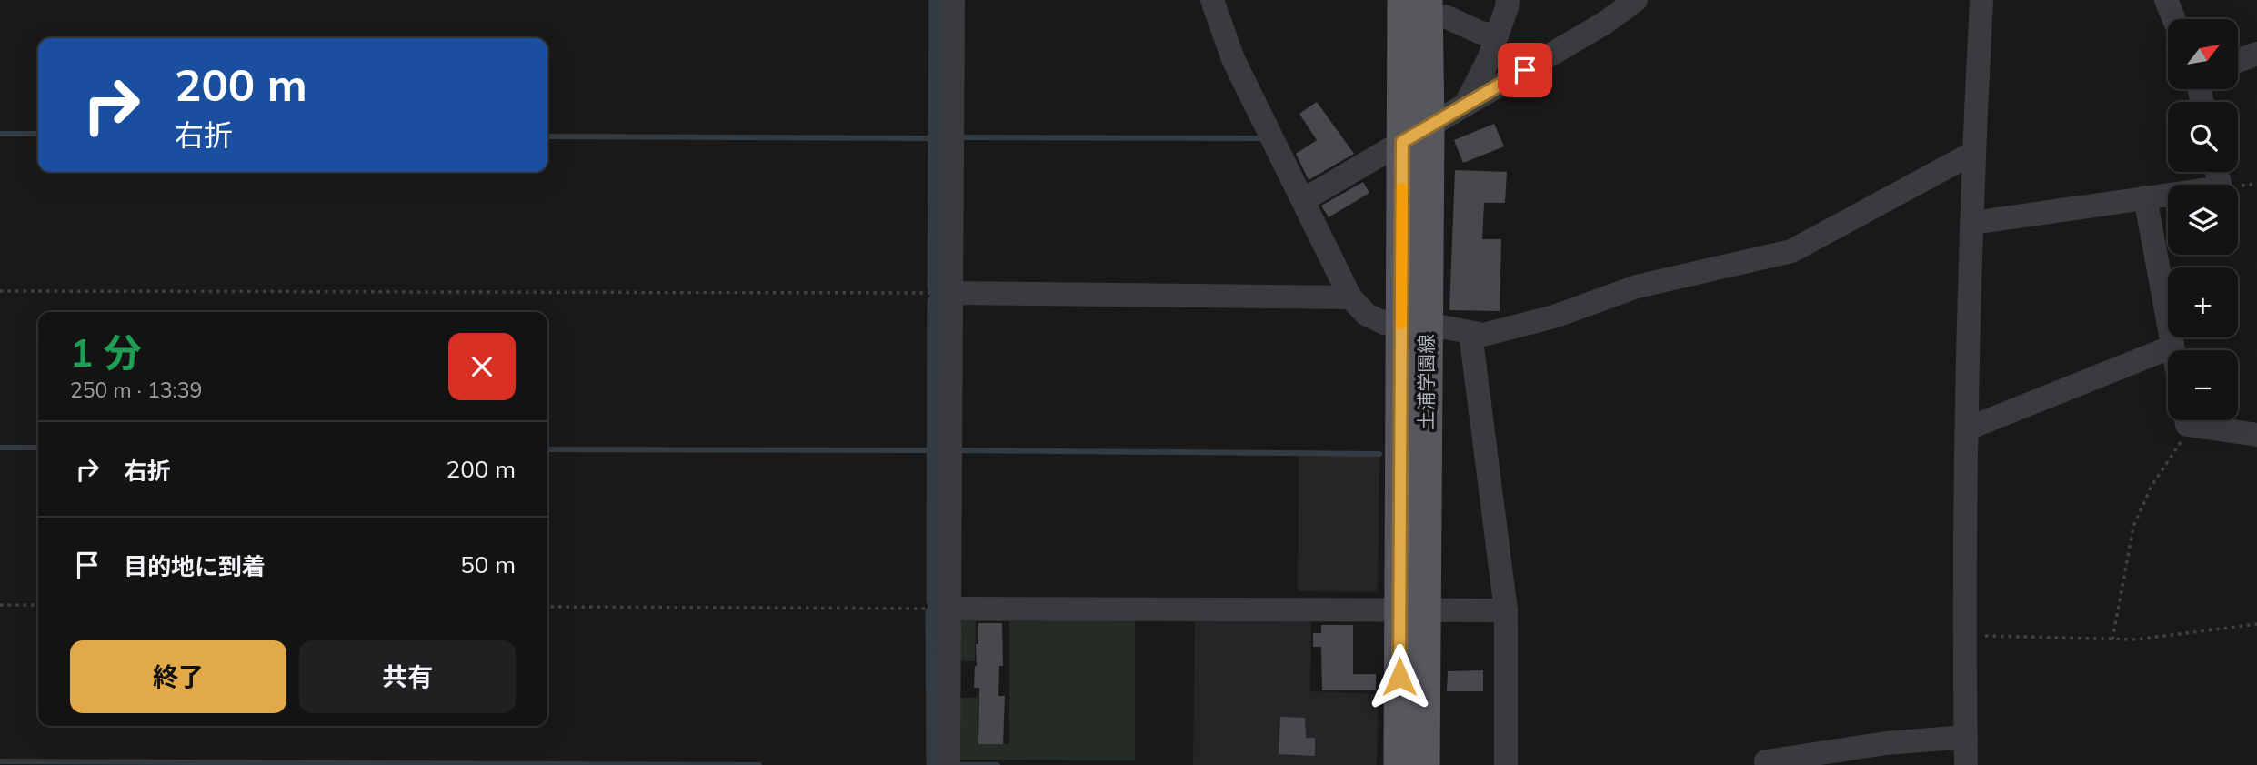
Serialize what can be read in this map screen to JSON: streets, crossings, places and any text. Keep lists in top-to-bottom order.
{
  "streets": {
    "main road": ["土浦学園線"]
  },
  "north": "top right",
  "page": {
    "map_buttons": ["+", "−"],
    "turn": ["200 m", "右折"],
    "heading": ["1 分", "250 m · 13:39"],
    "list": [
      {
        "name": "右折",
        "value": "200 m"
      },
      {
        "name": "目的地に到着",
        "value": "50 m"
      }
    ],
    "buttons": ["終了", "共有"]
  }
}
